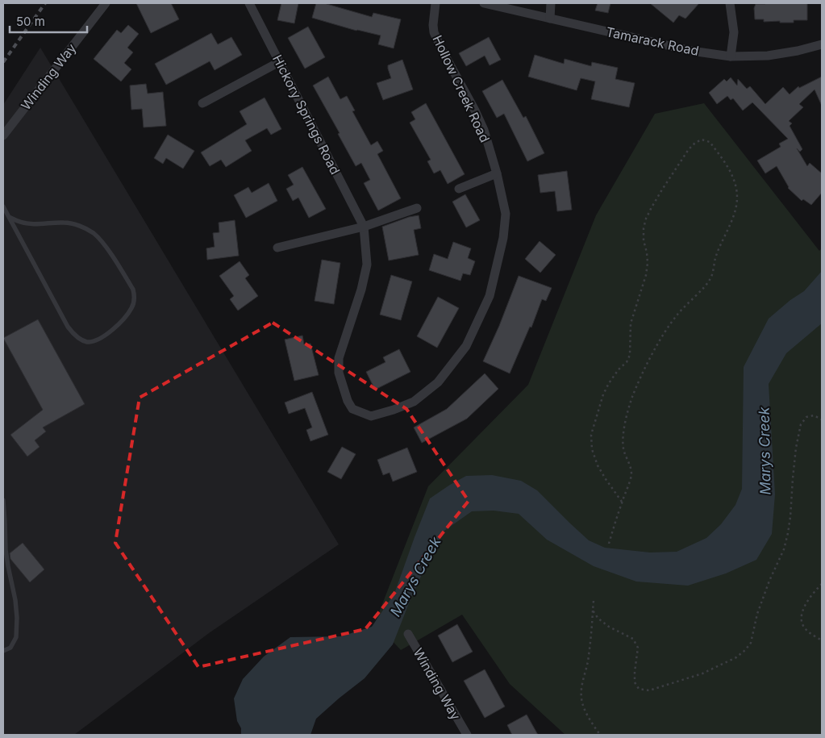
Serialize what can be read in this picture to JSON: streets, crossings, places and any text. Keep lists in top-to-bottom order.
{
  "streets": {
    "street": [
      "Tamarack Road",
      "Winding Way",
      "Hollow Creek Road",
      "Hickory Springs Road"
    ]
  },
  "crossings": [
    ["Hollow Creek Road", "Hickory Springs Road"]
  ],
  "water": ["Marys Creek"],
  "scale_bar": "50 m"
}
